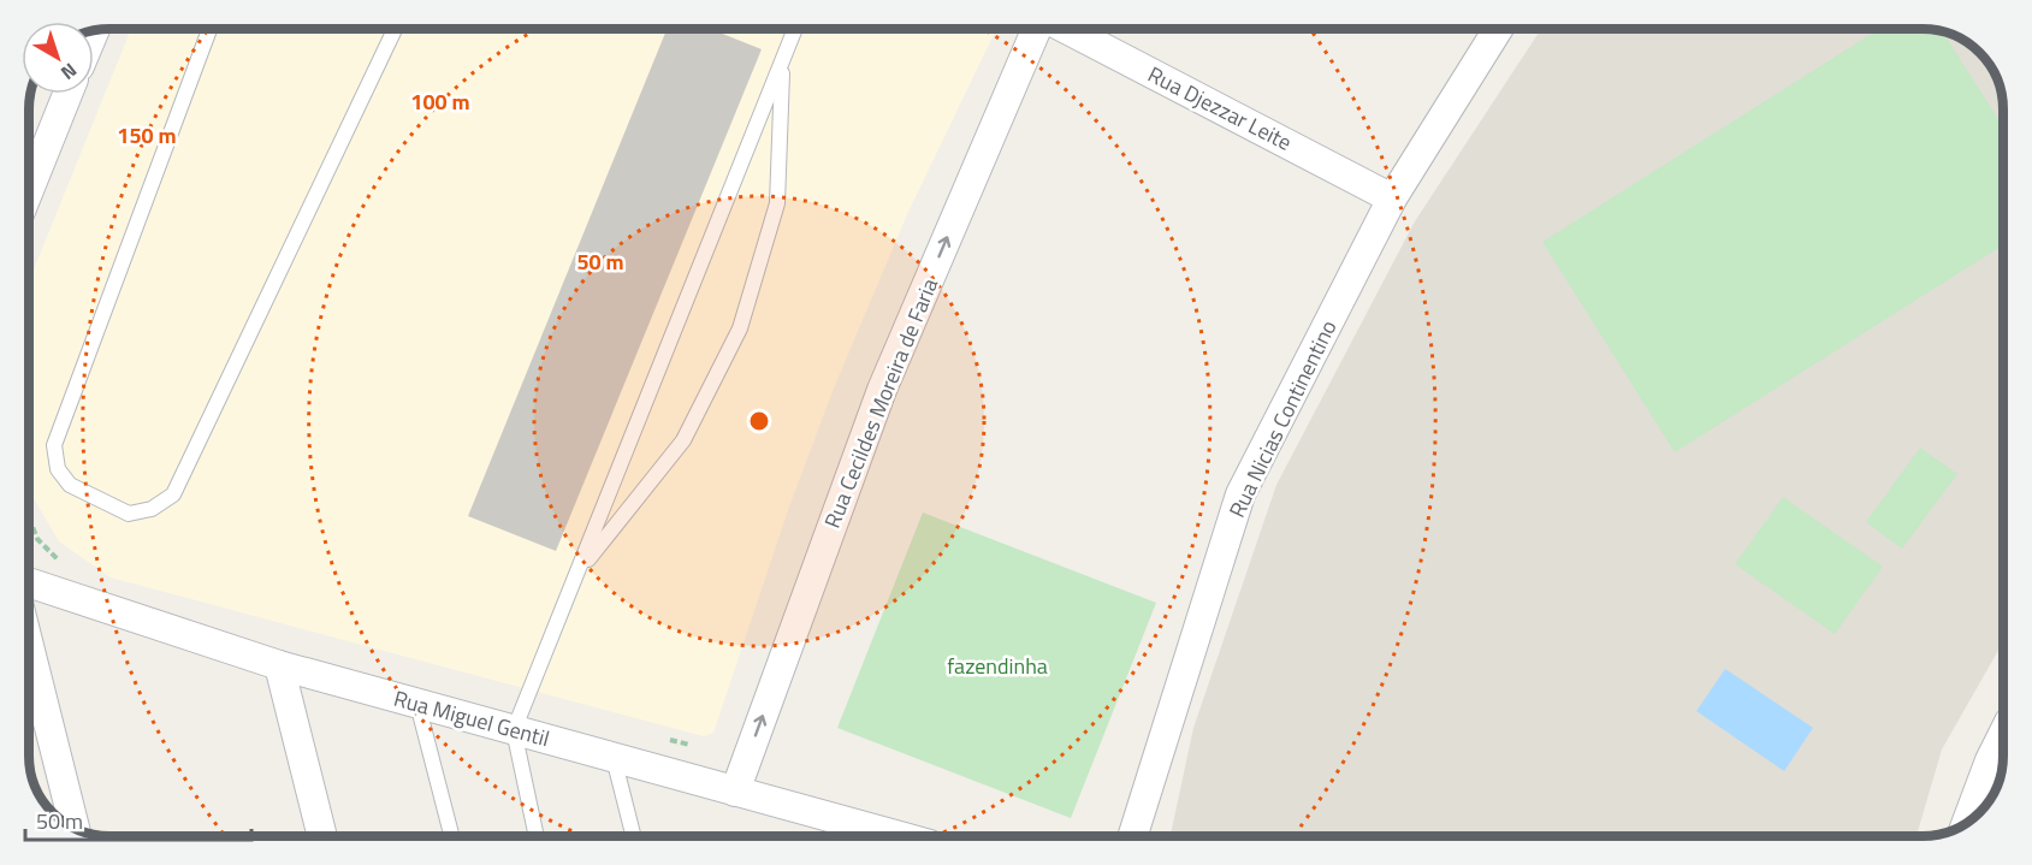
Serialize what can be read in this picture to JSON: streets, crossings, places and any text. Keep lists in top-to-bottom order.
{
  "streets": {
    "street": [
      "Rua Djezzar Leite",
      "Rua Cecildes Moreira de Faria",
      "Rua Nicias Continentino",
      "Rua Miguel Gentil"
    ]
  },
  "crossings": [
    ["Rua Djezzar Leite", "Rua Nicias Continentino"],
    ["Rua Cecildes Moreira de Faria", "Rua Miguel Gentil"]
  ],
  "one_way": ["Rua Cecildes Moreira de Faria"],
  "parks": ["fazendinha"],
  "scale_bar": "50 m",
  "north": "bottom right",
  "rings": ["100 m", "150 m", "50 m"]
}
